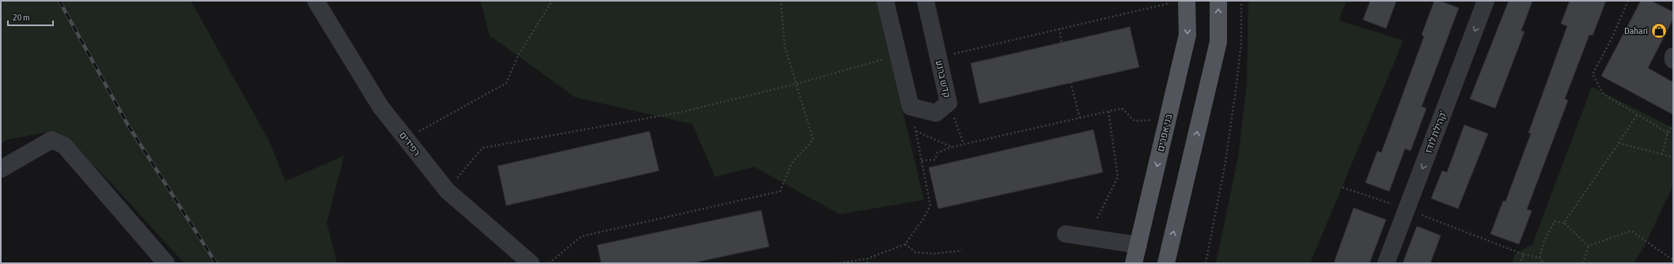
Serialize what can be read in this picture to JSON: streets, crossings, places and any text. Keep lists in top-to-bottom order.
{
  "streets": {
    "main road": ["בני אפרים"],
    "street": ["קדש ברנע", "קהילת לודז'", "רפידים"]
  },
  "one_way": ["קהילת לודז'"],
  "places": {
    "shop": ["Dahari"]
  },
  "scale_bar": "20 m"
}
